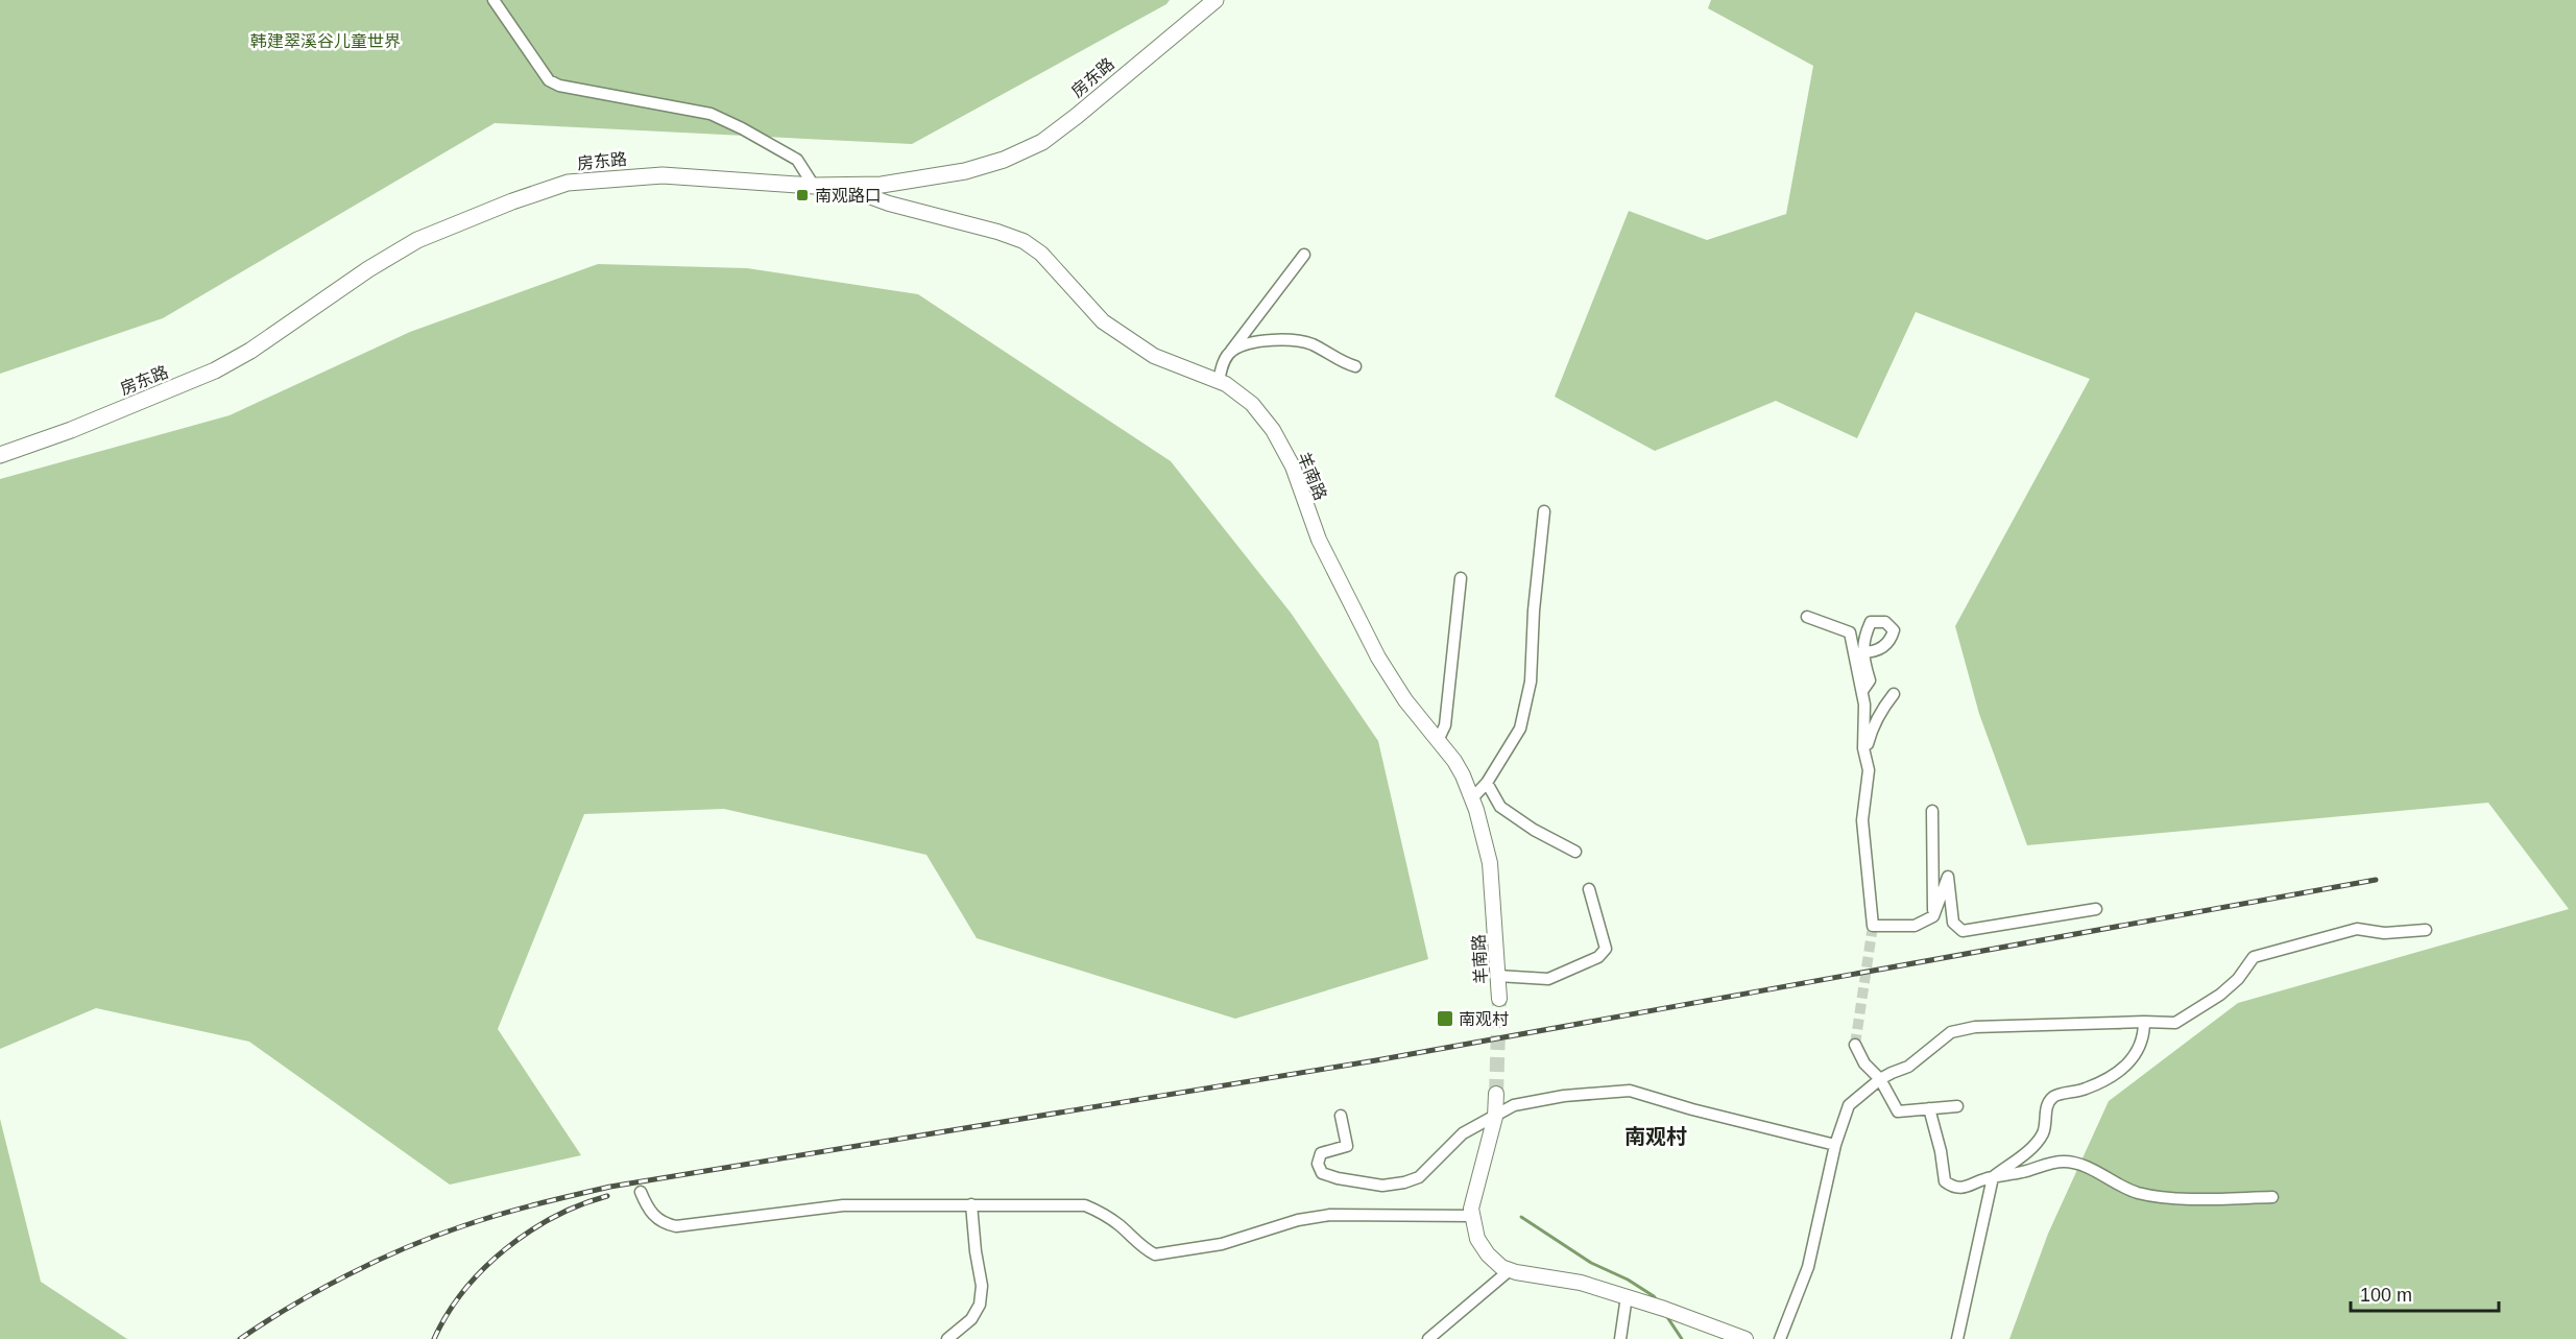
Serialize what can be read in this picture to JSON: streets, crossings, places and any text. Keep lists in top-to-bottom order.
{
  "streets": {
    "main road": ["房东路"],
    "street": ["羊南路"]
  },
  "crossings": [
    ["房东路", "羊南路"]
  ],
  "districts": ["南观村"],
  "parks": ["韩建翠溪谷儿童世界"],
  "places": {
    "transit": ["南观路口", "南观村"]
  },
  "scale_bar": "100 m"
}
